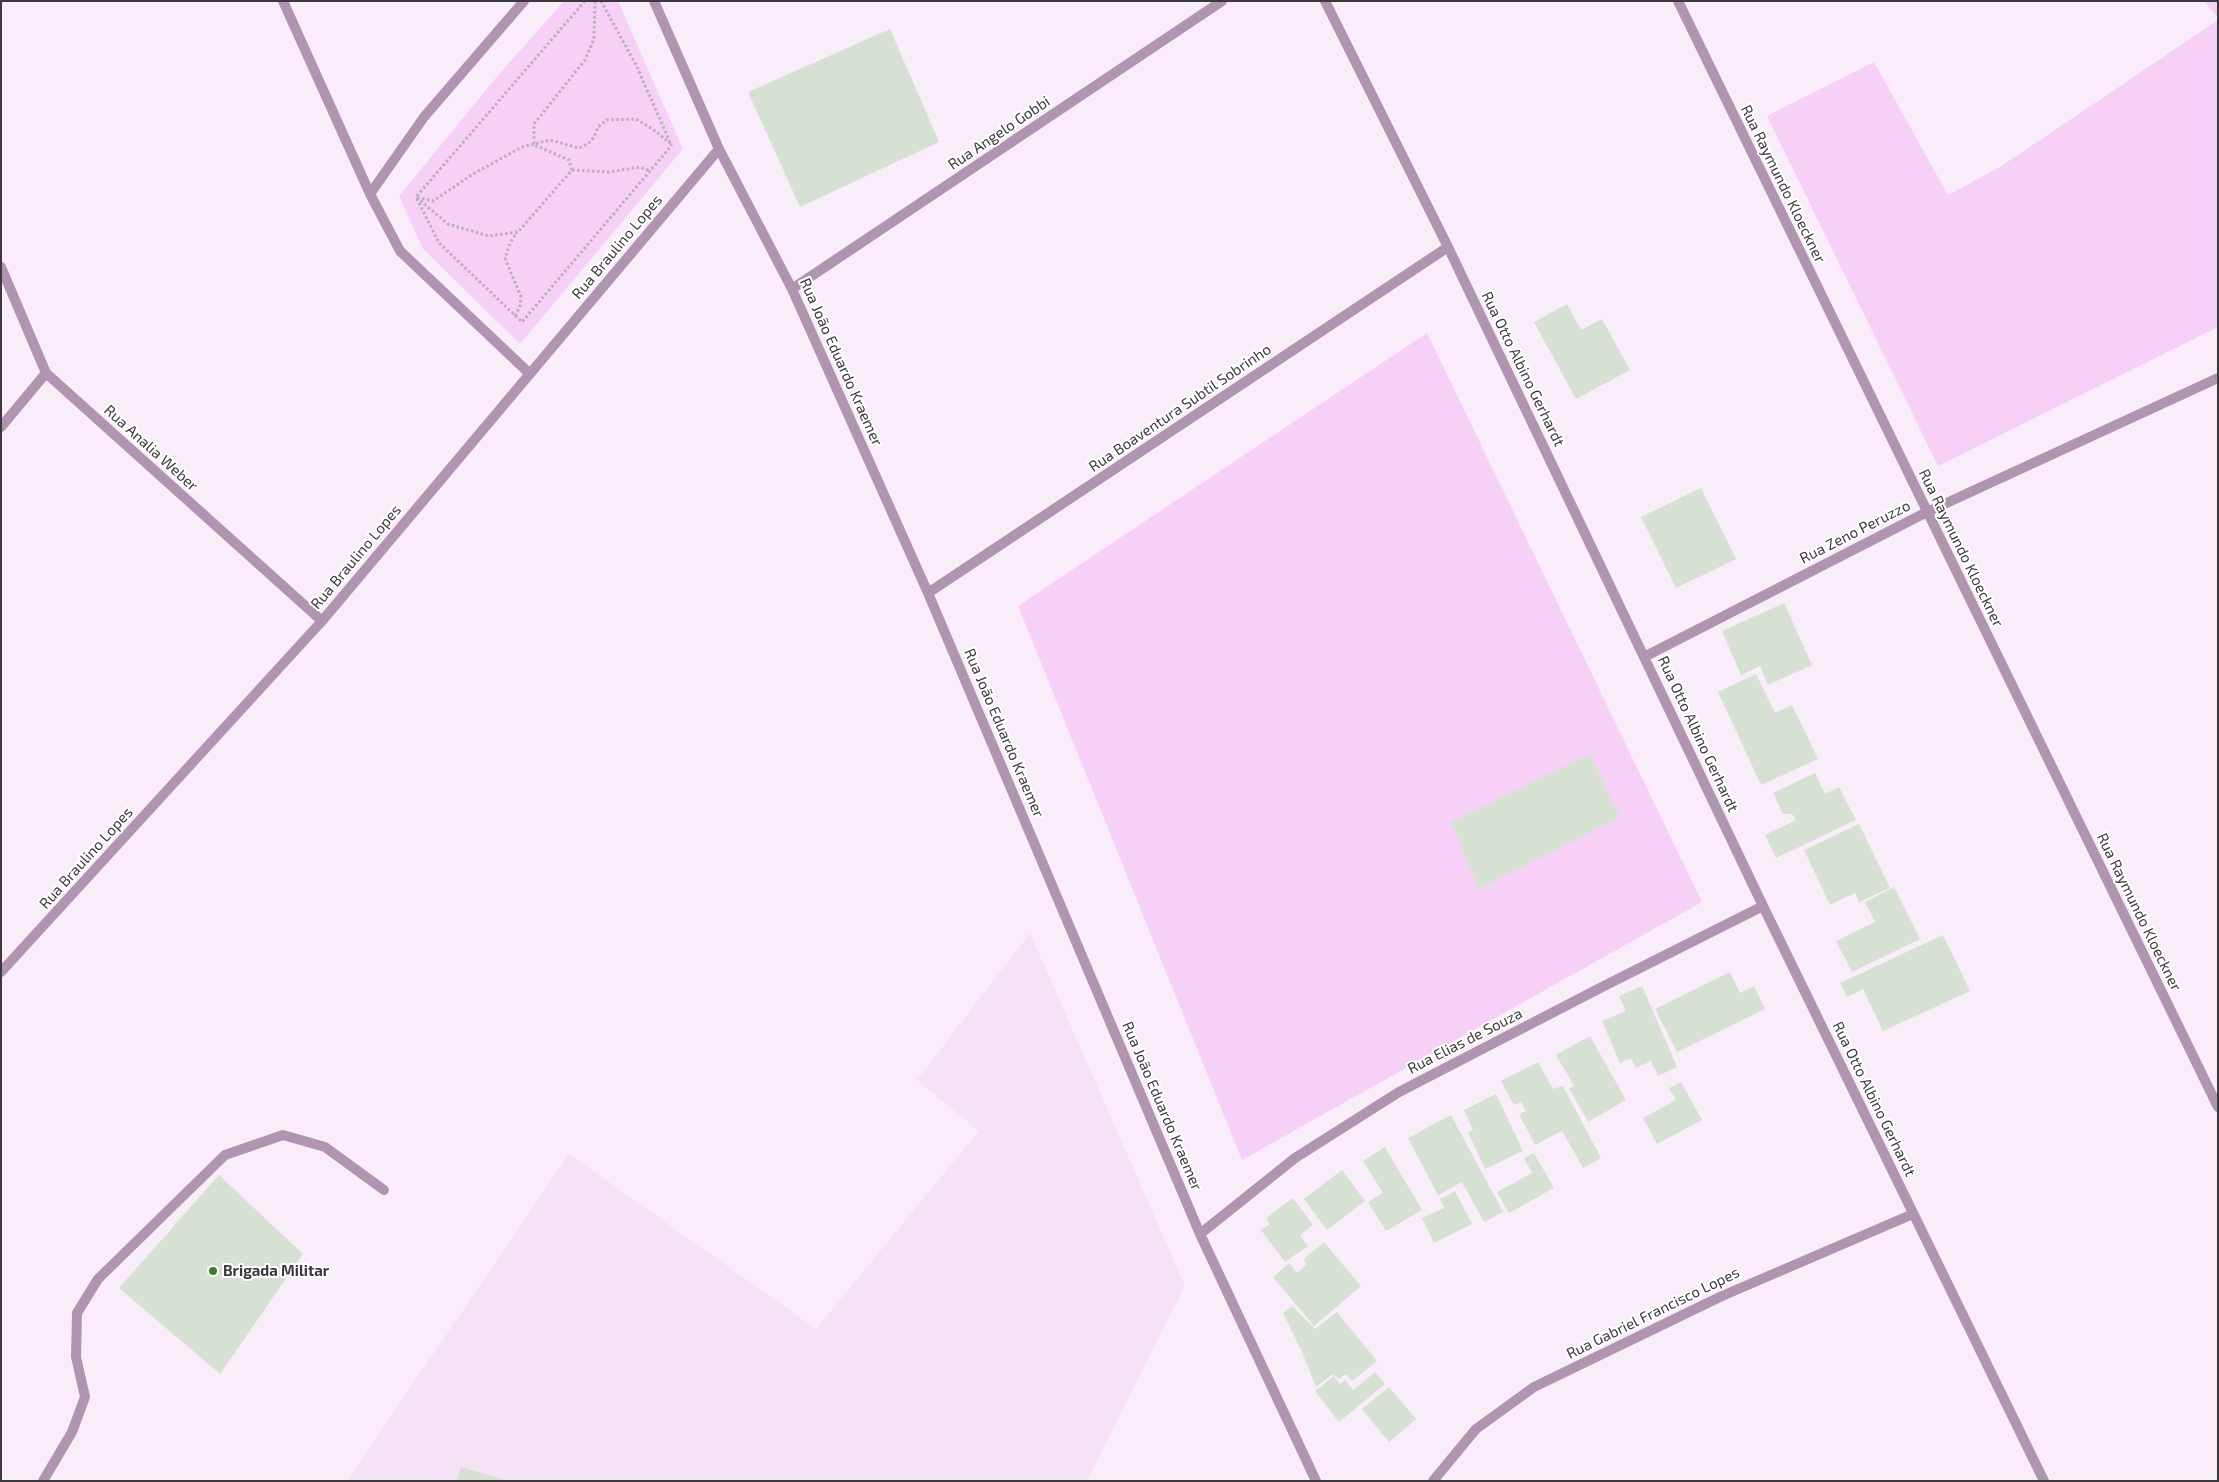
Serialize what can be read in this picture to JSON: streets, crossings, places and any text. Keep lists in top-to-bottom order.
{
  "streets": {
    "street": [
      "Rua Angelo Gobbi",
      "Rua Raymundo Kloeckner",
      "Rua Braulino Lopes",
      "Rua João Eduardo Kraemer",
      "Rua Otto Albino Gerhardt",
      "Rua Boaventura Subtil Sobrinho",
      "Rua Analia Weber",
      "Rua Zeno Peruzzo",
      "Rua Elias de Souza",
      "Rua Gabriel Francisco Lopes"
    ]
  },
  "crossings": [
    ["Rua Angelo Gobbi", "Rua João Eduardo Kraemer"],
    ["Rua Raymundo Kloeckner", "Rua Zeno Peruzzo"],
    ["Rua Braulino Lopes", "Rua João Eduardo Kraemer"],
    ["Rua Braulino Lopes", "Rua Analia Weber"],
    ["Rua João Eduardo Kraemer", "Rua Boaventura Subtil Sobrinho"],
    ["Rua João Eduardo Kraemer", "Rua Elias de Souza"],
    ["Rua Otto Albino Gerhardt", "Rua Boaventura Subtil Sobrinho"],
    ["Rua Otto Albino Gerhardt", "Rua Zeno Peruzzo"],
    ["Rua Otto Albino Gerhardt", "Rua Elias de Souza"],
    ["Rua Otto Albino Gerhardt", "Rua Gabriel Francisco Lopes"]
  ],
  "places": ["Brigada Militar"]
}
